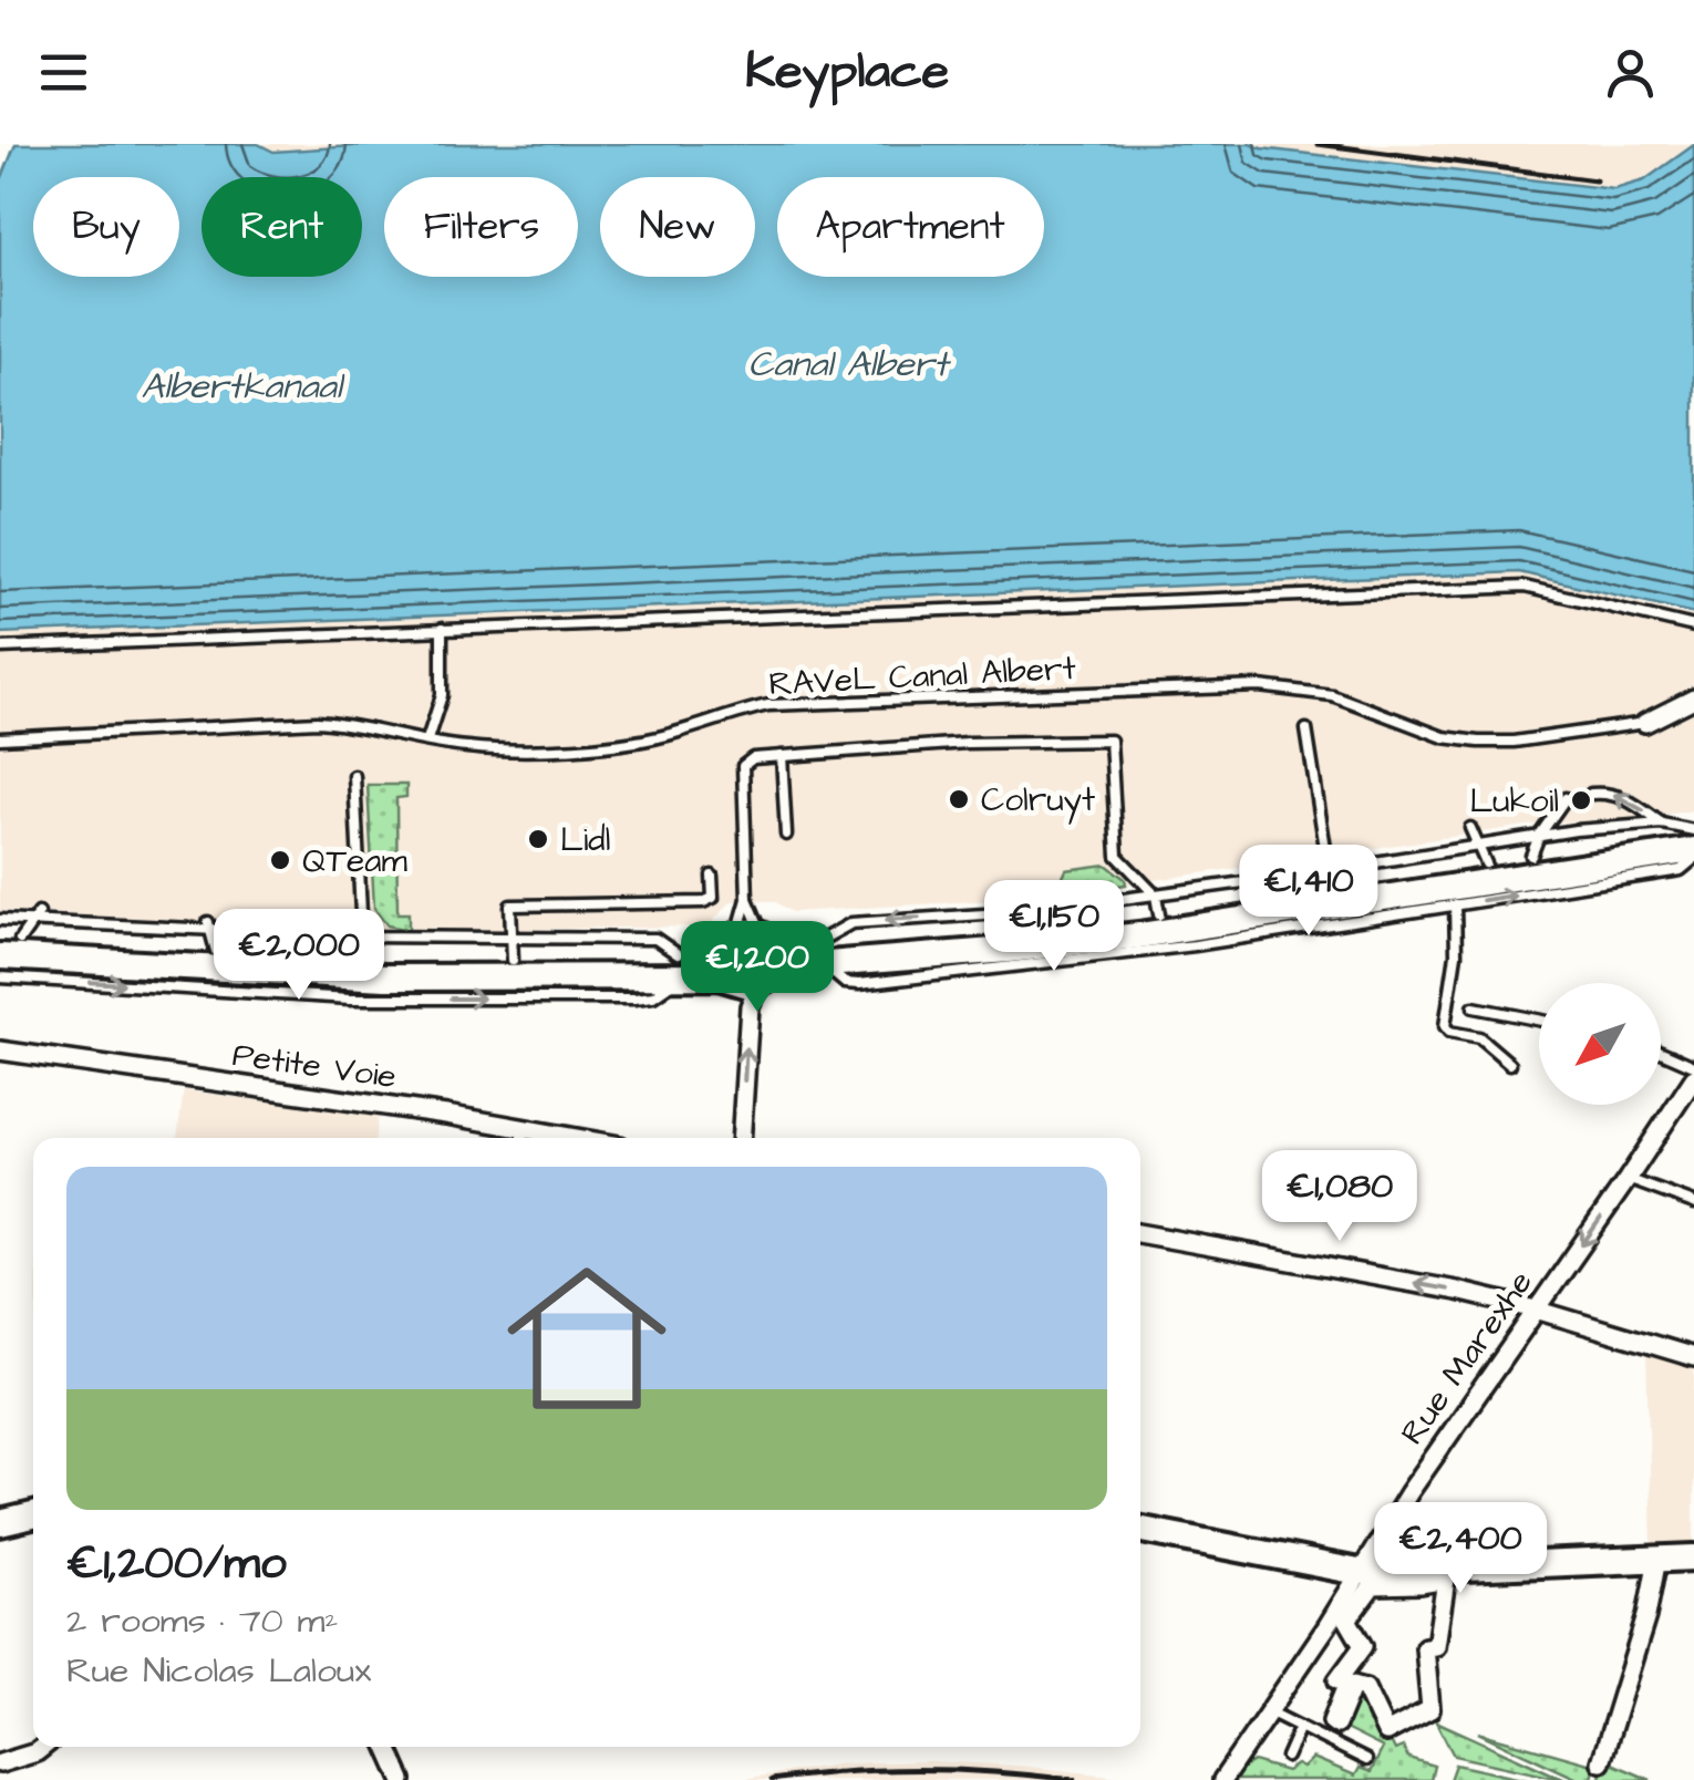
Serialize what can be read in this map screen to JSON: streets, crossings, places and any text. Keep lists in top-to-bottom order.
{
  "streets": {
    "street": ["Petite Voie", "Rue Marexhe"],
    "lane": ["RAVeL Canal Albert"]
  },
  "water": ["Canal Albert", "Albertkanaal"],
  "places": [
    "Colruyt",
    "Lukoil",
    "Lidl",
    "QTeam"
  ],
  "north": "bottom left",
  "page": {
    "header": "Keyplace",
    "chip": [
      "Buy",
      "Rent",
      "Filters",
      "New",
      "Apartment"
    ],
    "price": [
      "€1,410",
      "€1,150",
      "€2,000",
      "€1,200",
      "€1,080",
      "€2,400"
    ],
    "list": [
      {
        "name": "€1,200/mo",
        "note": "2 rooms · 70 m² · Rue Nicolas Laloux"
      }
    ]
  }
}
